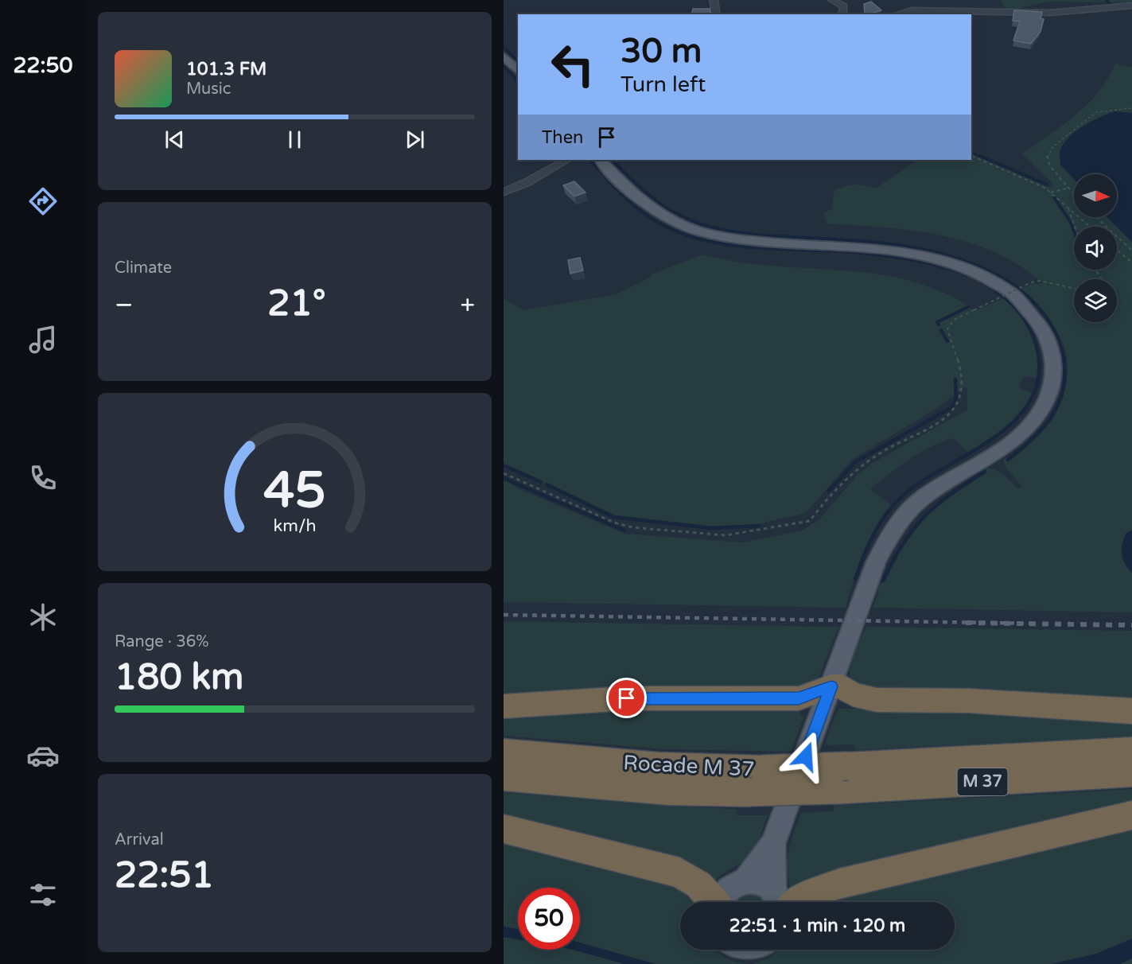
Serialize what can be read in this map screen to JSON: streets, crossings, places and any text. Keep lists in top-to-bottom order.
{
  "streets": {
    "highway": ["Rocade M 37", "M 37"]
  },
  "north": "right",
  "page": {
    "tabs": "22:50",
    "turn": ["30 m", "Turn left"],
    "song": ["101.3 FM", "Music"],
    "then": "Then",
    "tile": [
      "Climate",
      ["Range · 36%", "180 km"],
      ["Arrival", "22:51"]
    ],
    "heat": ["−", "21°", "+"],
    "limit": "50",
    "trip": "22:51 · 1 min · 120 m",
    "gauge": ["45", "km/h"]
  }
}
